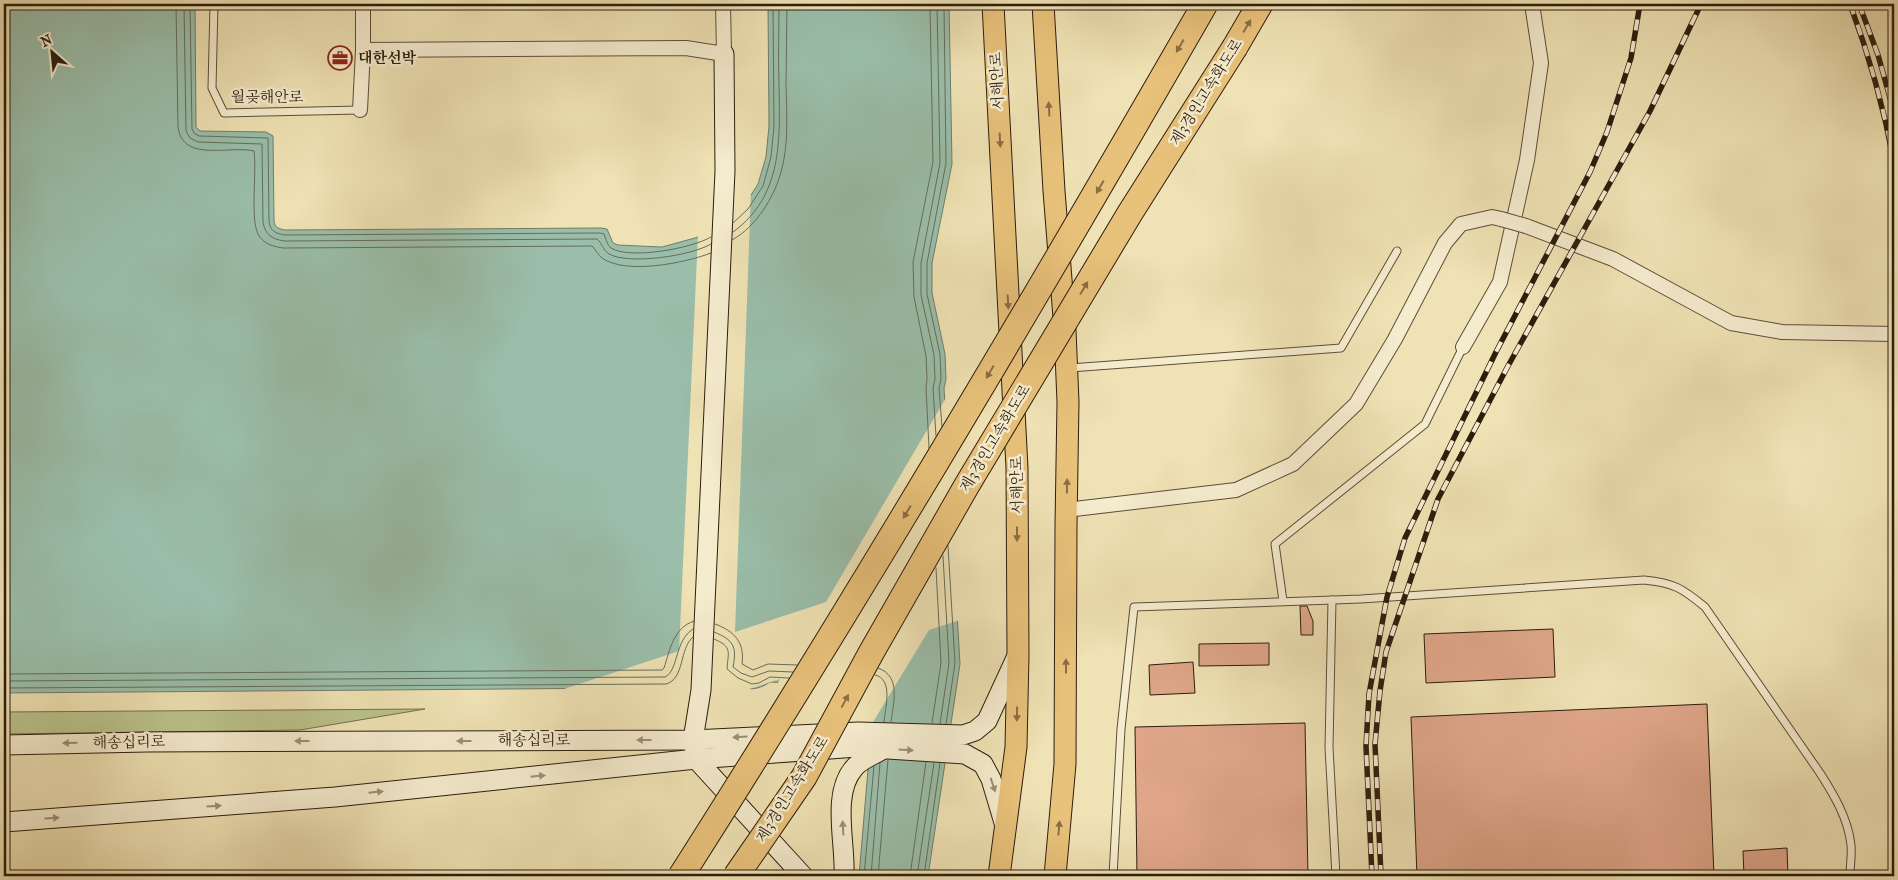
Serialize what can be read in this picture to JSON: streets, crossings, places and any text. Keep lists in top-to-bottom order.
{
  "streets": {
    "highway": ["제3경인고속화도로"],
    "main road": ["서해안로", "해송십리로"],
    "lane": ["월곶해안로"]
  },
  "crossings": [
    ["서해안로", "해송십리로"]
  ],
  "places": {
    "office": ["대한선박"]
  },
  "north": "top left"
}
